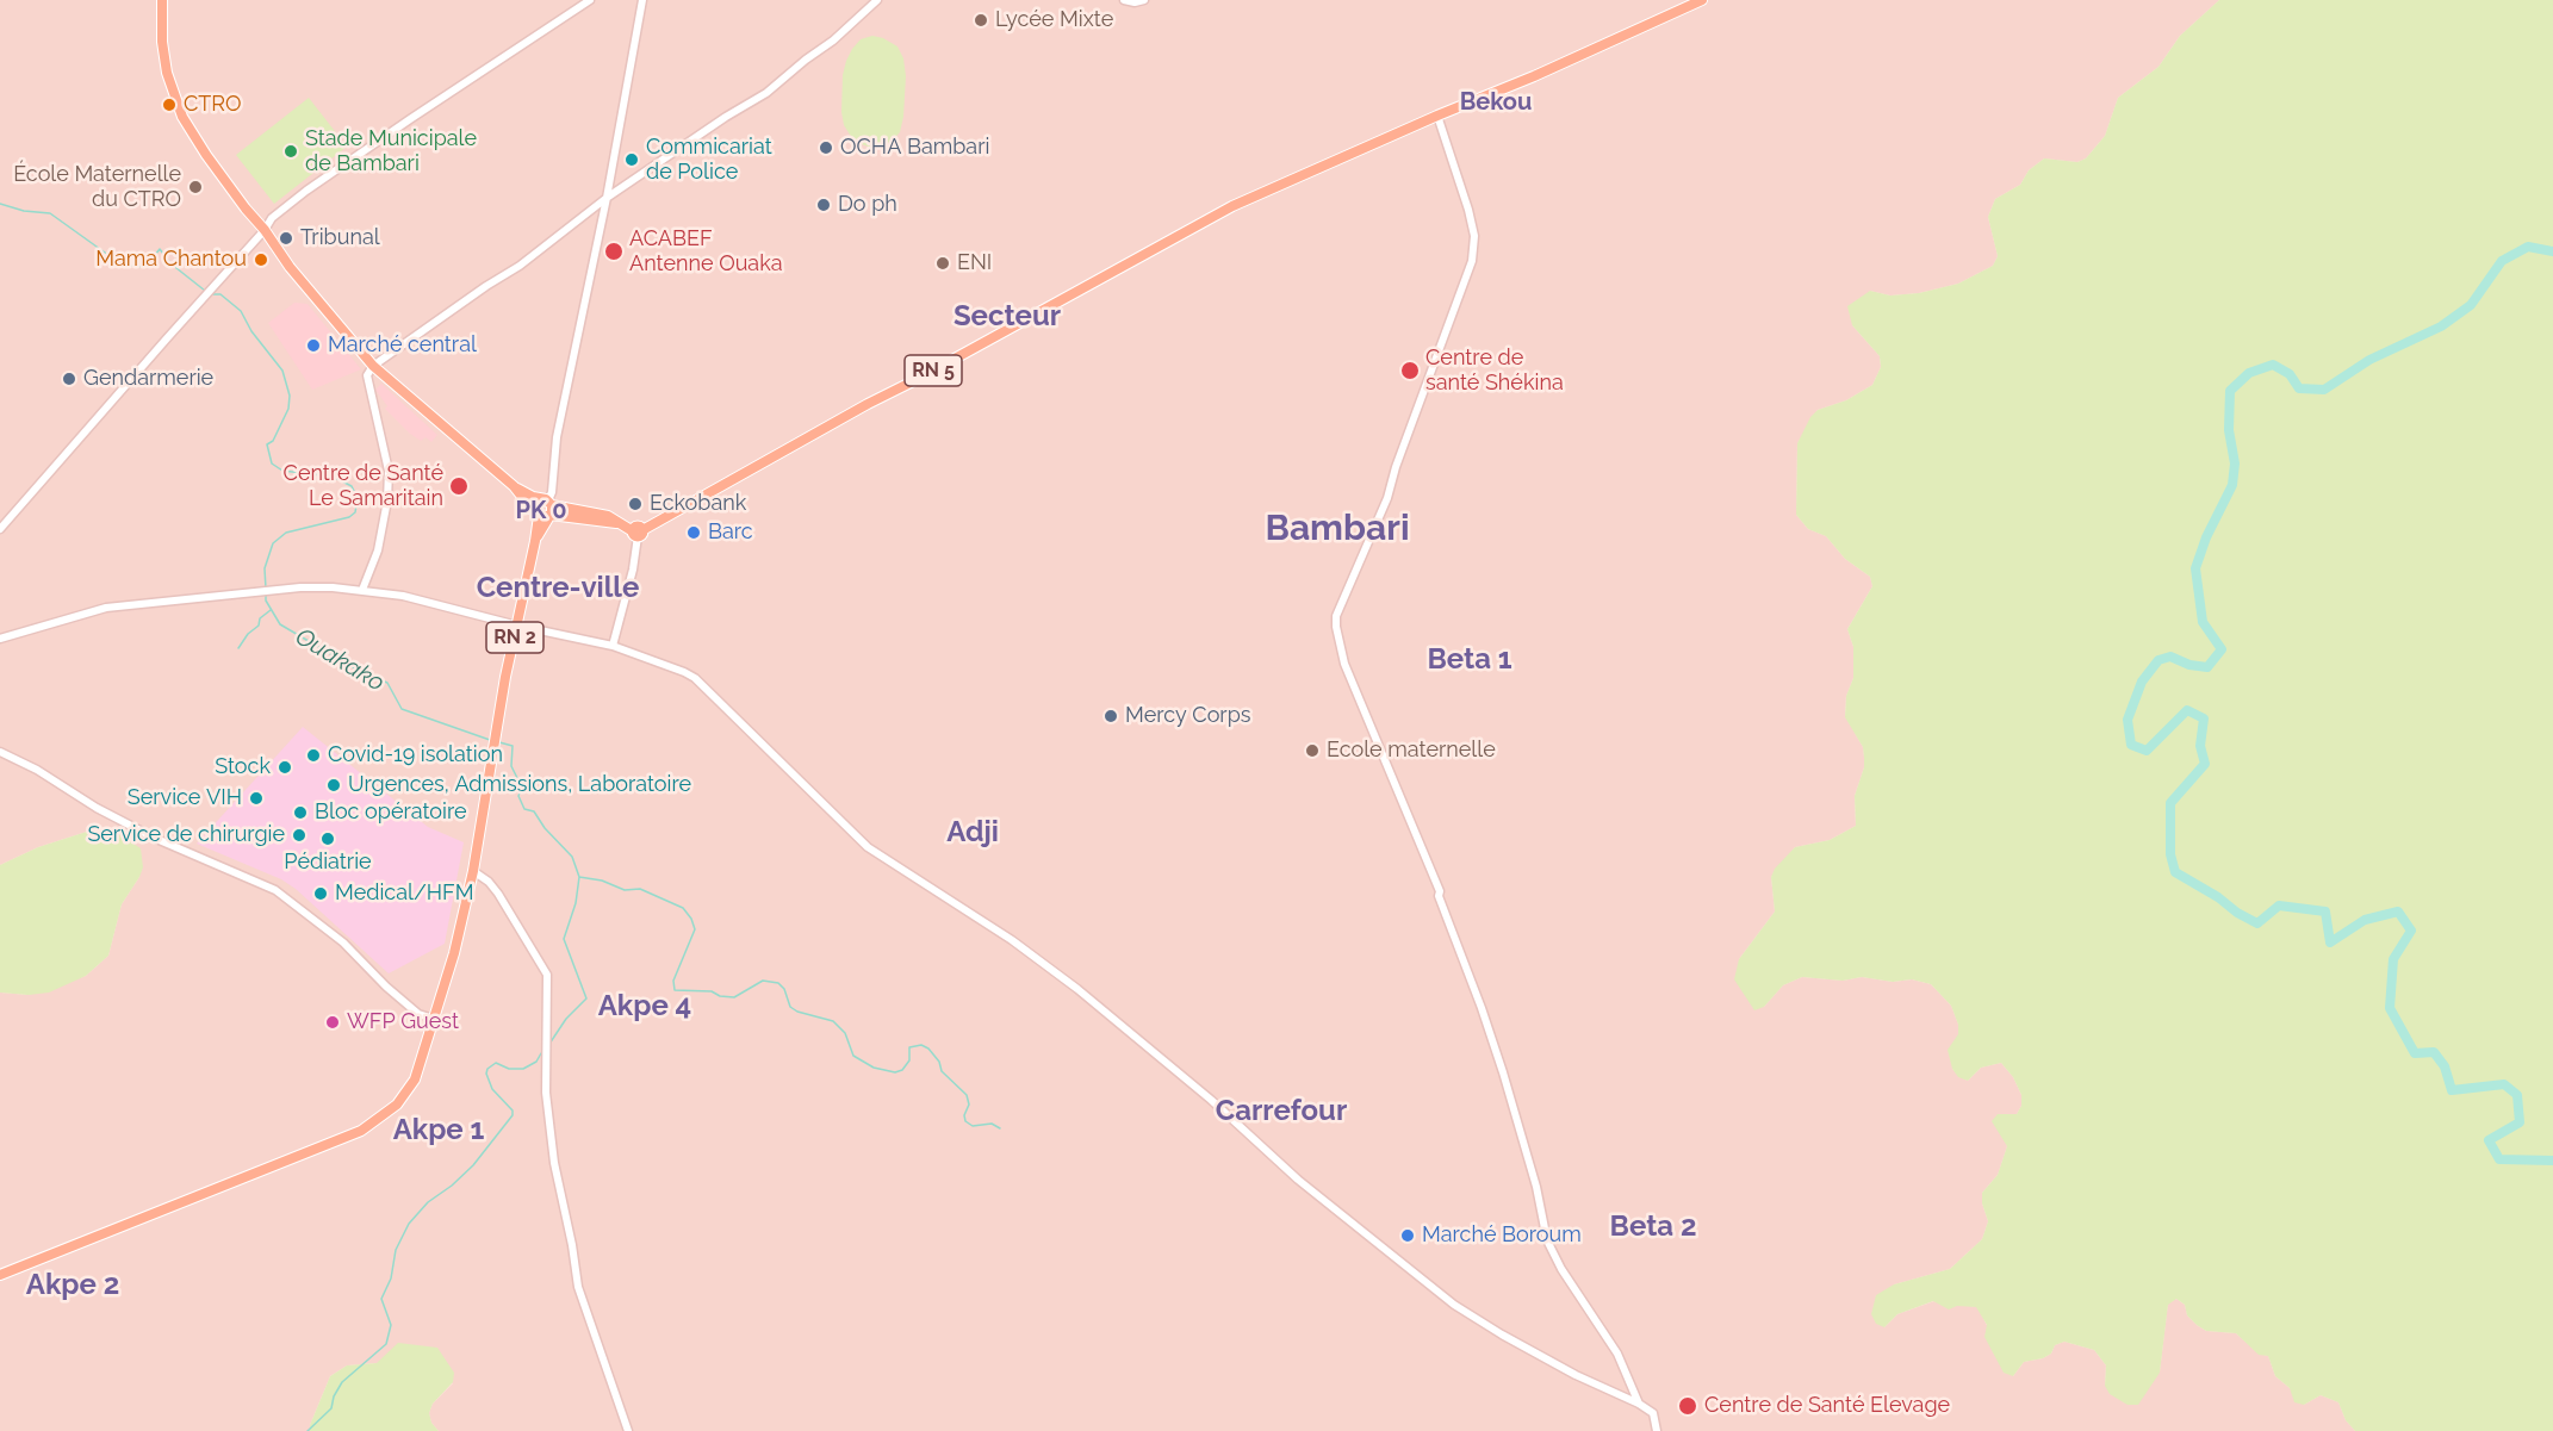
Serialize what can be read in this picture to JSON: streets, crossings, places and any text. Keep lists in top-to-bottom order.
{
  "streets": {
    "main road": ["RN 5", "RN 2"]
  },
  "districts": [
    "Bekou",
    "Secteur",
    "PK 0",
    "Bambari",
    "Centre-ville",
    "Beta 1",
    "Adji",
    "Akpe 4",
    "Carrefour",
    "Akpe 1",
    "Beta 2",
    "Akpe 2"
  ],
  "water": ["Ouakako"],
  "places": [
    "Lycée Mixte",
    "CTRO",
    "OCHA Bambari",
    "Stade Municipale de Bambari",
    "Commicariat de Police",
    "École Maternelle du CTRO",
    "Do ph",
    "Tribunal",
    "ACABEF Antenne Ouaka",
    "Mama Chantou",
    "ENI",
    "Marché central",
    "Centre de santé Shékina",
    "Gendarmerie",
    "Centre de Santé Le Samaritain",
    "Eckobank",
    "Barc",
    "Mercy Corps",
    "Ecole maternelle",
    "Covid-19 isolation",
    "Stock",
    "Urgences, Admissions, Laboratoire",
    "Service VIH",
    "Bloc opératoire",
    "Service de chirurgie",
    "Pédiatrie",
    "Medical/HFM",
    "WFP Guest",
    "Marché Boroum",
    "Centre de Santé Elevage"
  ]
}
